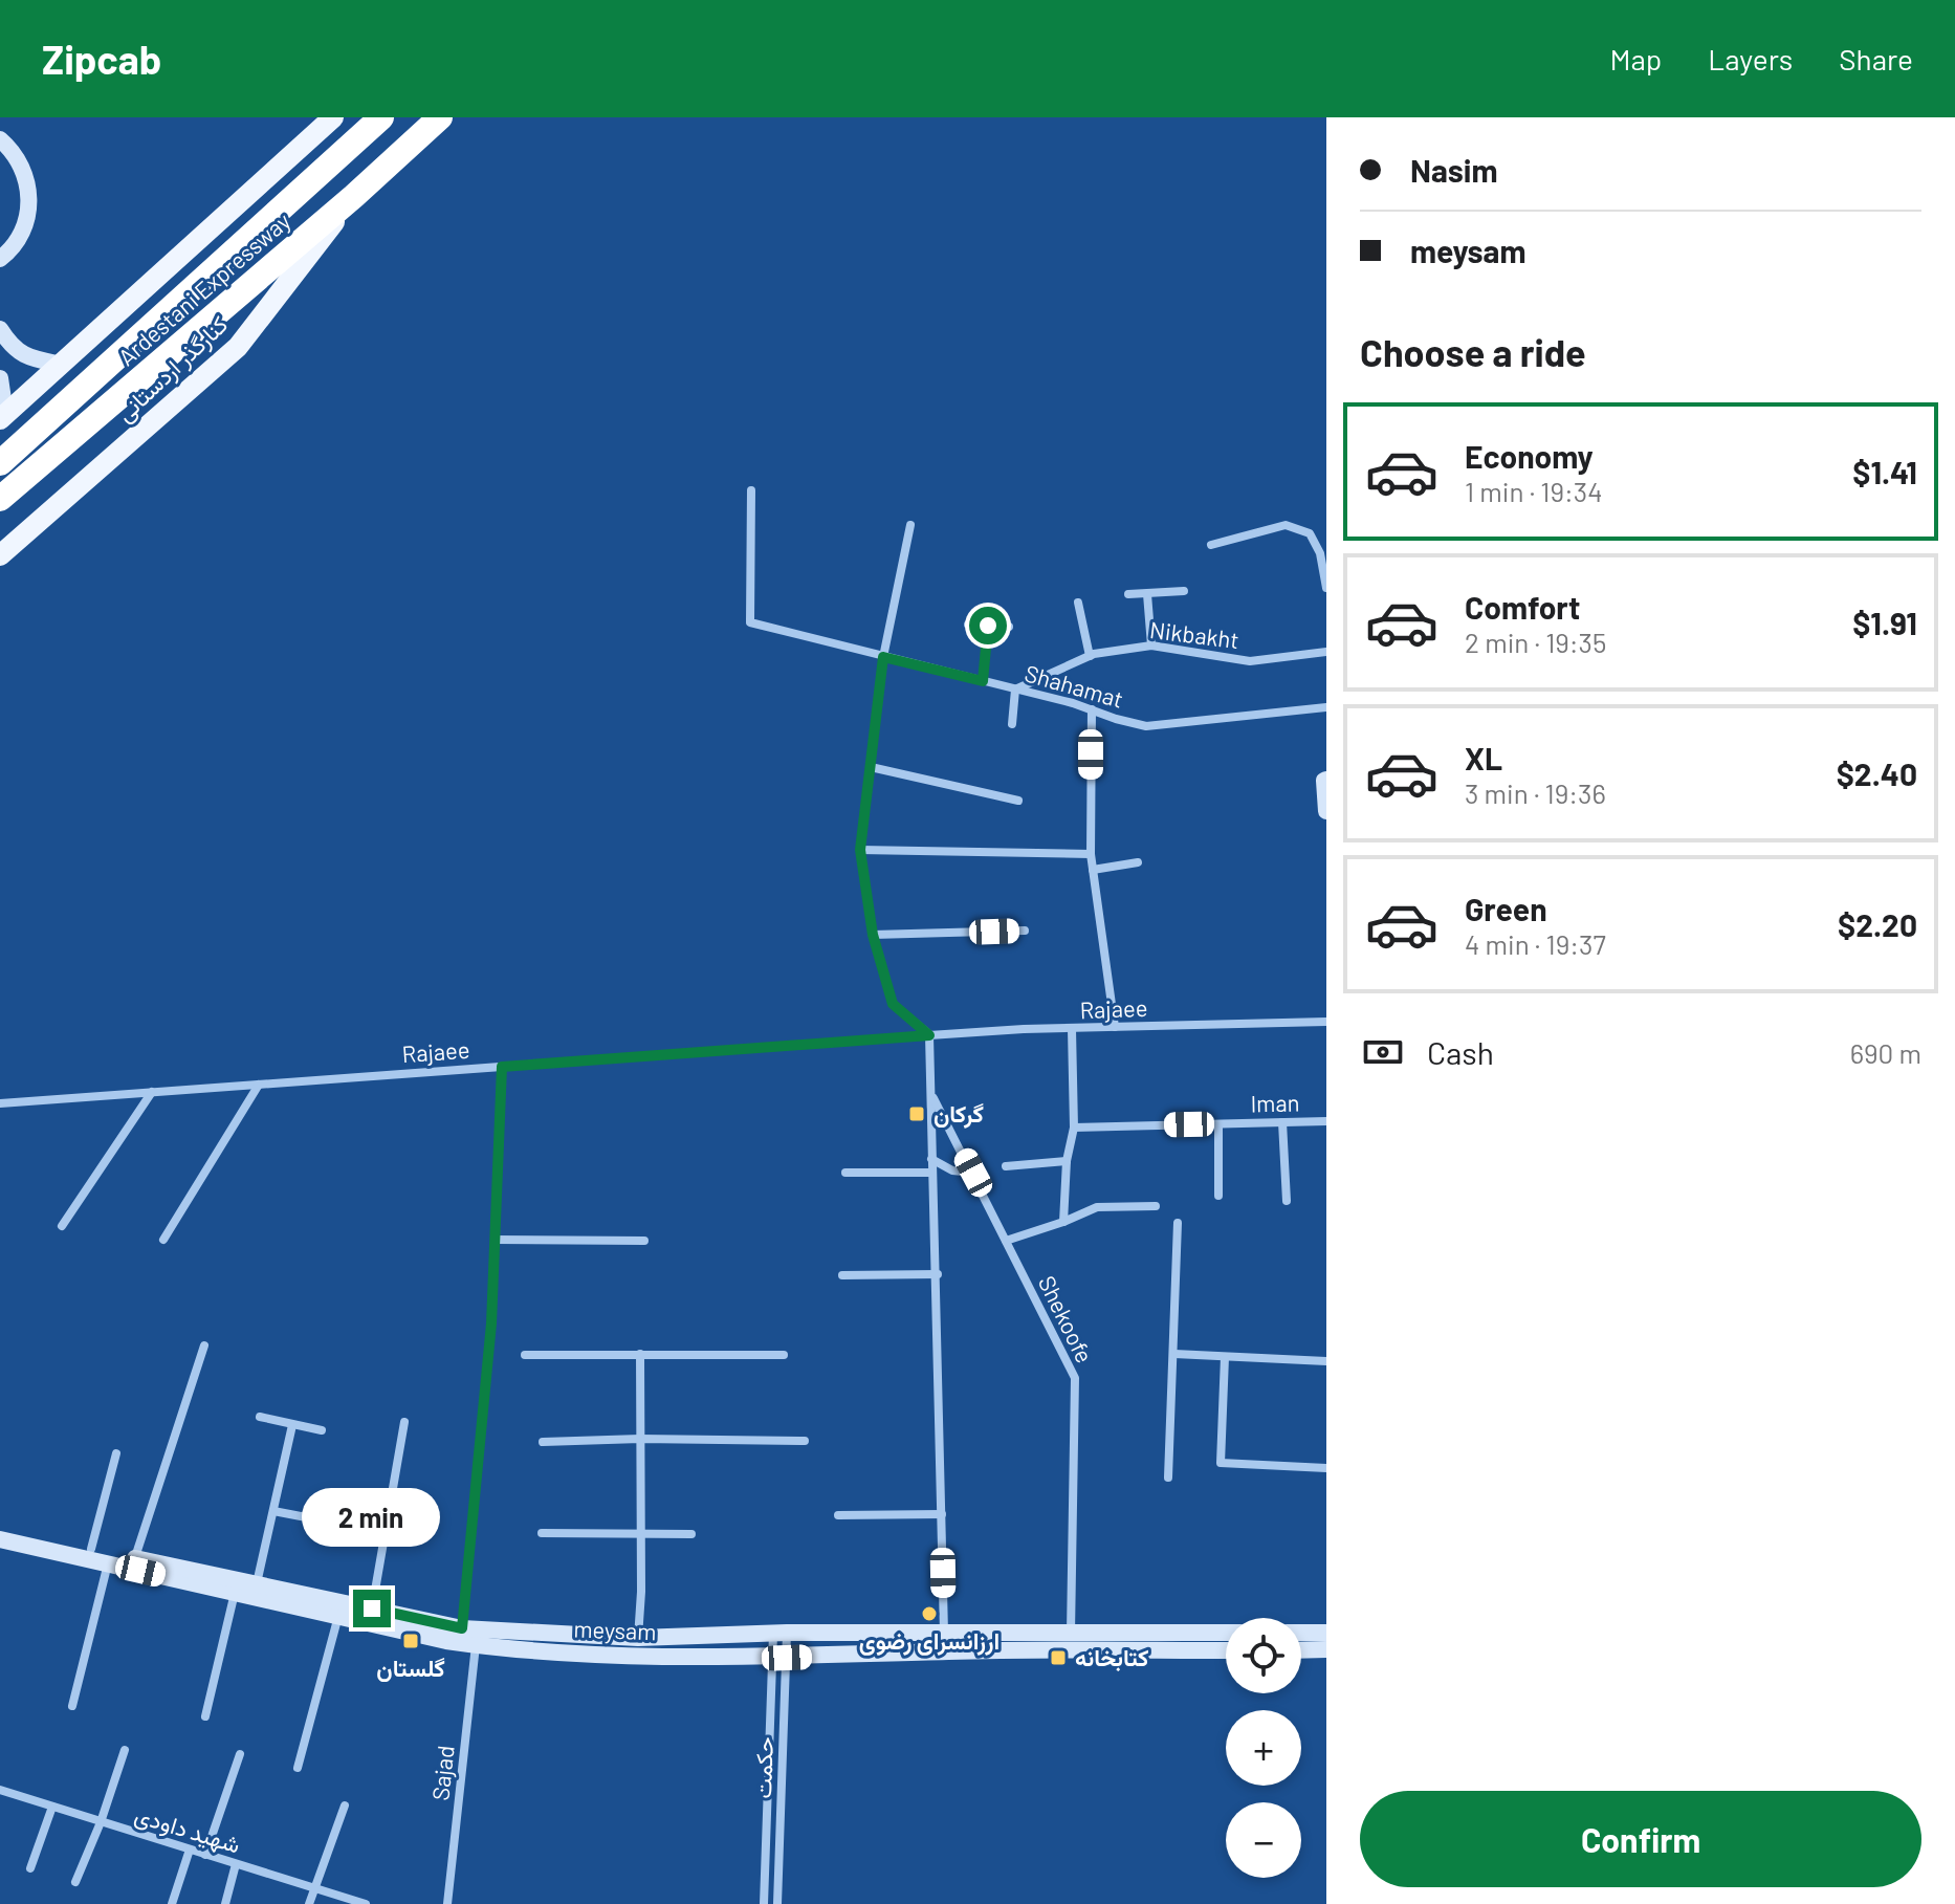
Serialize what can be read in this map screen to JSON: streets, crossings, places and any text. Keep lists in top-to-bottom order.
{
  "streets": {
    "highway": ["Ardestani Expressway"],
    "main road": ["کنارگذر اردستانی", "meysam"],
    "street": [
      "Nikbakht",
      "Shahamat",
      "Rajaee",
      "Iman",
      "Shekoofe",
      "حکمت",
      "Sajad",
      "شهید داودی"
    ]
  },
  "crossings": [
    ["Ardestani Expressway", "کنارگذر اردستانی"],
    ["Nikbakht", "Shahamat"],
    ["Shekoofe", "meysam"],
    ["meysam", "حکمت"],
    ["meysam", "Sajad"]
  ],
  "places": {
    "transit": ["گرکان", "گلستان", "کتابخانه"],
    "other": ["ارزانسرای رضوی"]
  },
  "page": {
    "header": "Zipcab",
    "nav": ["Map", "Layers", "Share"],
    "banner": ["Nasim", "meysam"],
    "heading": "Choose a ride",
    "list": [
      {
        "name": "Economy",
        "note": "1 min · 19:34",
        "value": "$1.41"
      },
      {
        "name": "Comfort",
        "note": "2 min · 19:35",
        "value": "$1.91"
      },
      {
        "name": "XL",
        "note": "3 min · 19:36",
        "value": "$2.40"
      },
      {
        "name": "Green",
        "note": "4 min · 19:37",
        "value": "$2.20"
      }
    ],
    "pay": ["Cash", "690 m"],
    "bubble": "2 min",
    "map_buttons": ["+", "−"],
    "buttons": "Confirm"
  }
}
